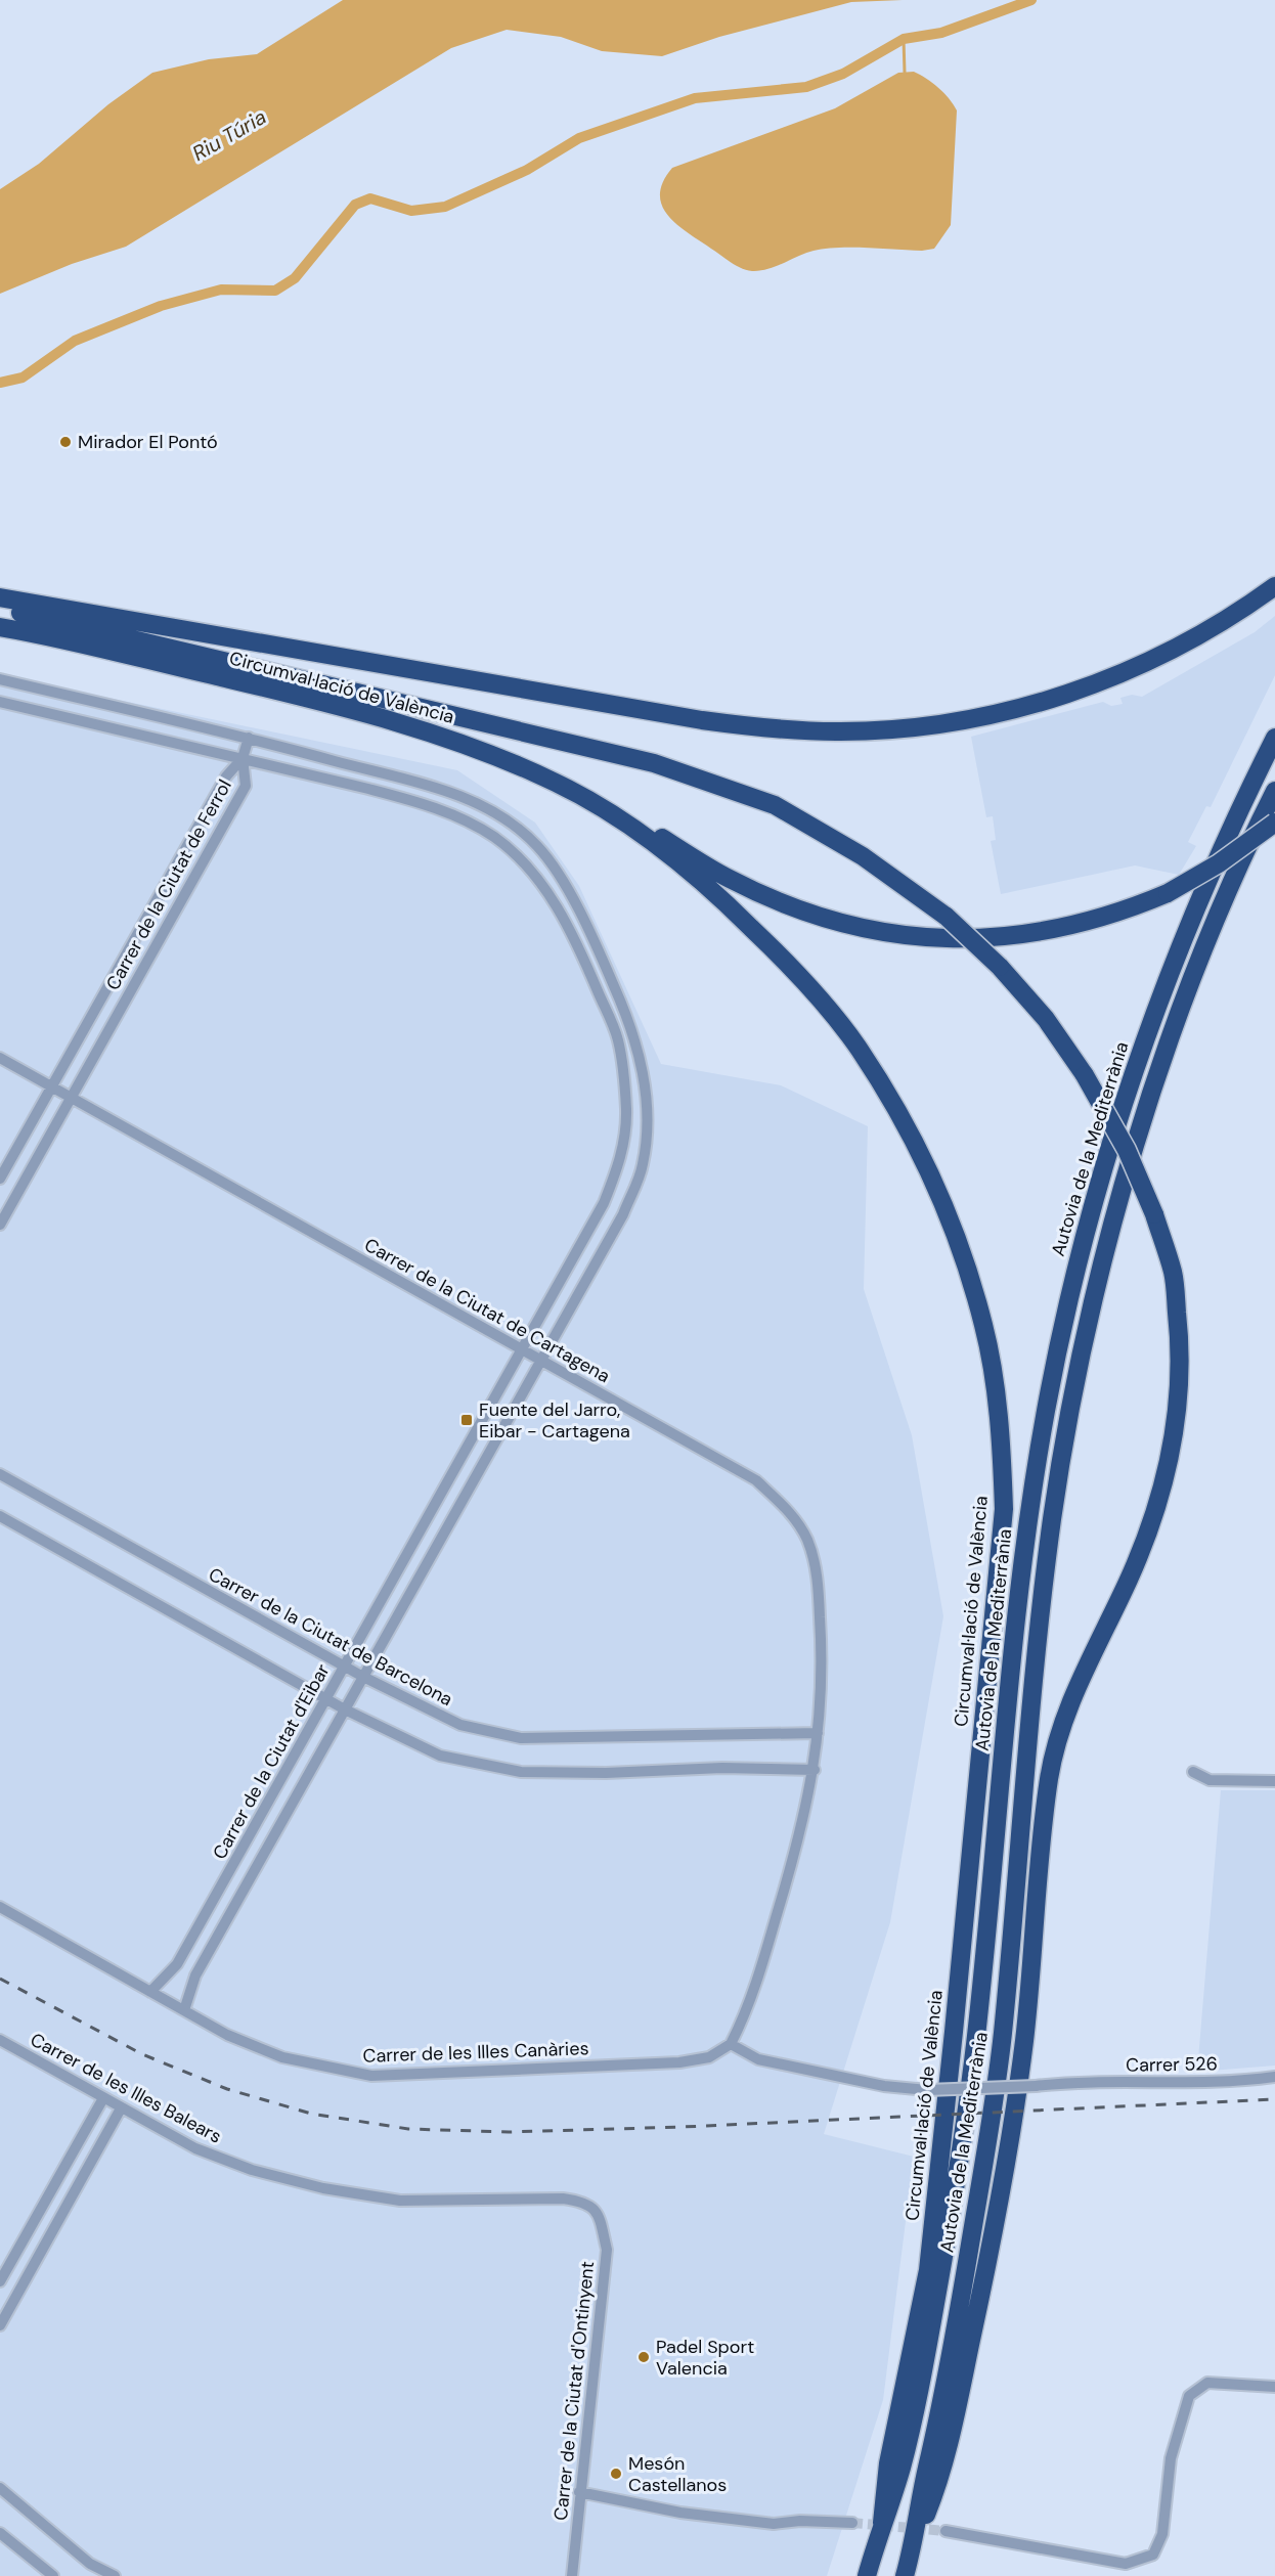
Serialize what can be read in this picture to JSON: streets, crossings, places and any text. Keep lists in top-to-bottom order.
{
  "streets": {
    "highway": ["Circumval·lació de València", "Autovia de la Mediterrània"],
    "street": [
      "Carrer de la Ciutat de Ferrol",
      "Carrer de la Ciutat de Cartagena",
      "Carrer de la Ciutat de Barcelona",
      "Carrer de la Ciutat d'Eibar",
      "Carrer de les Illes Canàries",
      "Carrer 526",
      "Carrer de les Illes Balears",
      "Carrer de la Ciutat d'Ontinyent"
    ]
  },
  "crossings": [
    ["Circumval·lació de València", "Autovia de la Mediterrània"],
    ["Carrer de la Ciutat de Ferrol", "Carrer de la Ciutat de Cartagena"],
    ["Carrer de la Ciutat de Ferrol", "Carrer de la Ciutat d'Eibar"],
    ["Carrer de la Ciutat de Cartagena", "Carrer de la Ciutat de Barcelona"],
    ["Carrer de la Ciutat de Cartagena", "Carrer de la Ciutat d'Eibar"],
    ["Carrer de la Ciutat de Cartagena", "Carrer de les Illes Canàries"],
    ["Carrer de la Ciutat de Cartagena", "Carrer 526"],
    ["Carrer de la Ciutat de Barcelona", "Carrer de la Ciutat d'Eibar"],
    ["Carrer de la Ciutat d'Eibar", "Carrer de les Illes Canàries"],
    ["Carrer de les Illes Canàries", "Carrer 526"],
    ["Carrer de les Illes Balears", "Carrer de la Ciutat d'Ontinyent"]
  ],
  "water": ["Riu Túria"],
  "places": {
    "other": ["Mirador El Pontó", "Padel Sport Valencia", "Mesón Castellanos"],
    "transit": ["Fuente del Jarro, Eibar - Cartagena"]
  }
}
